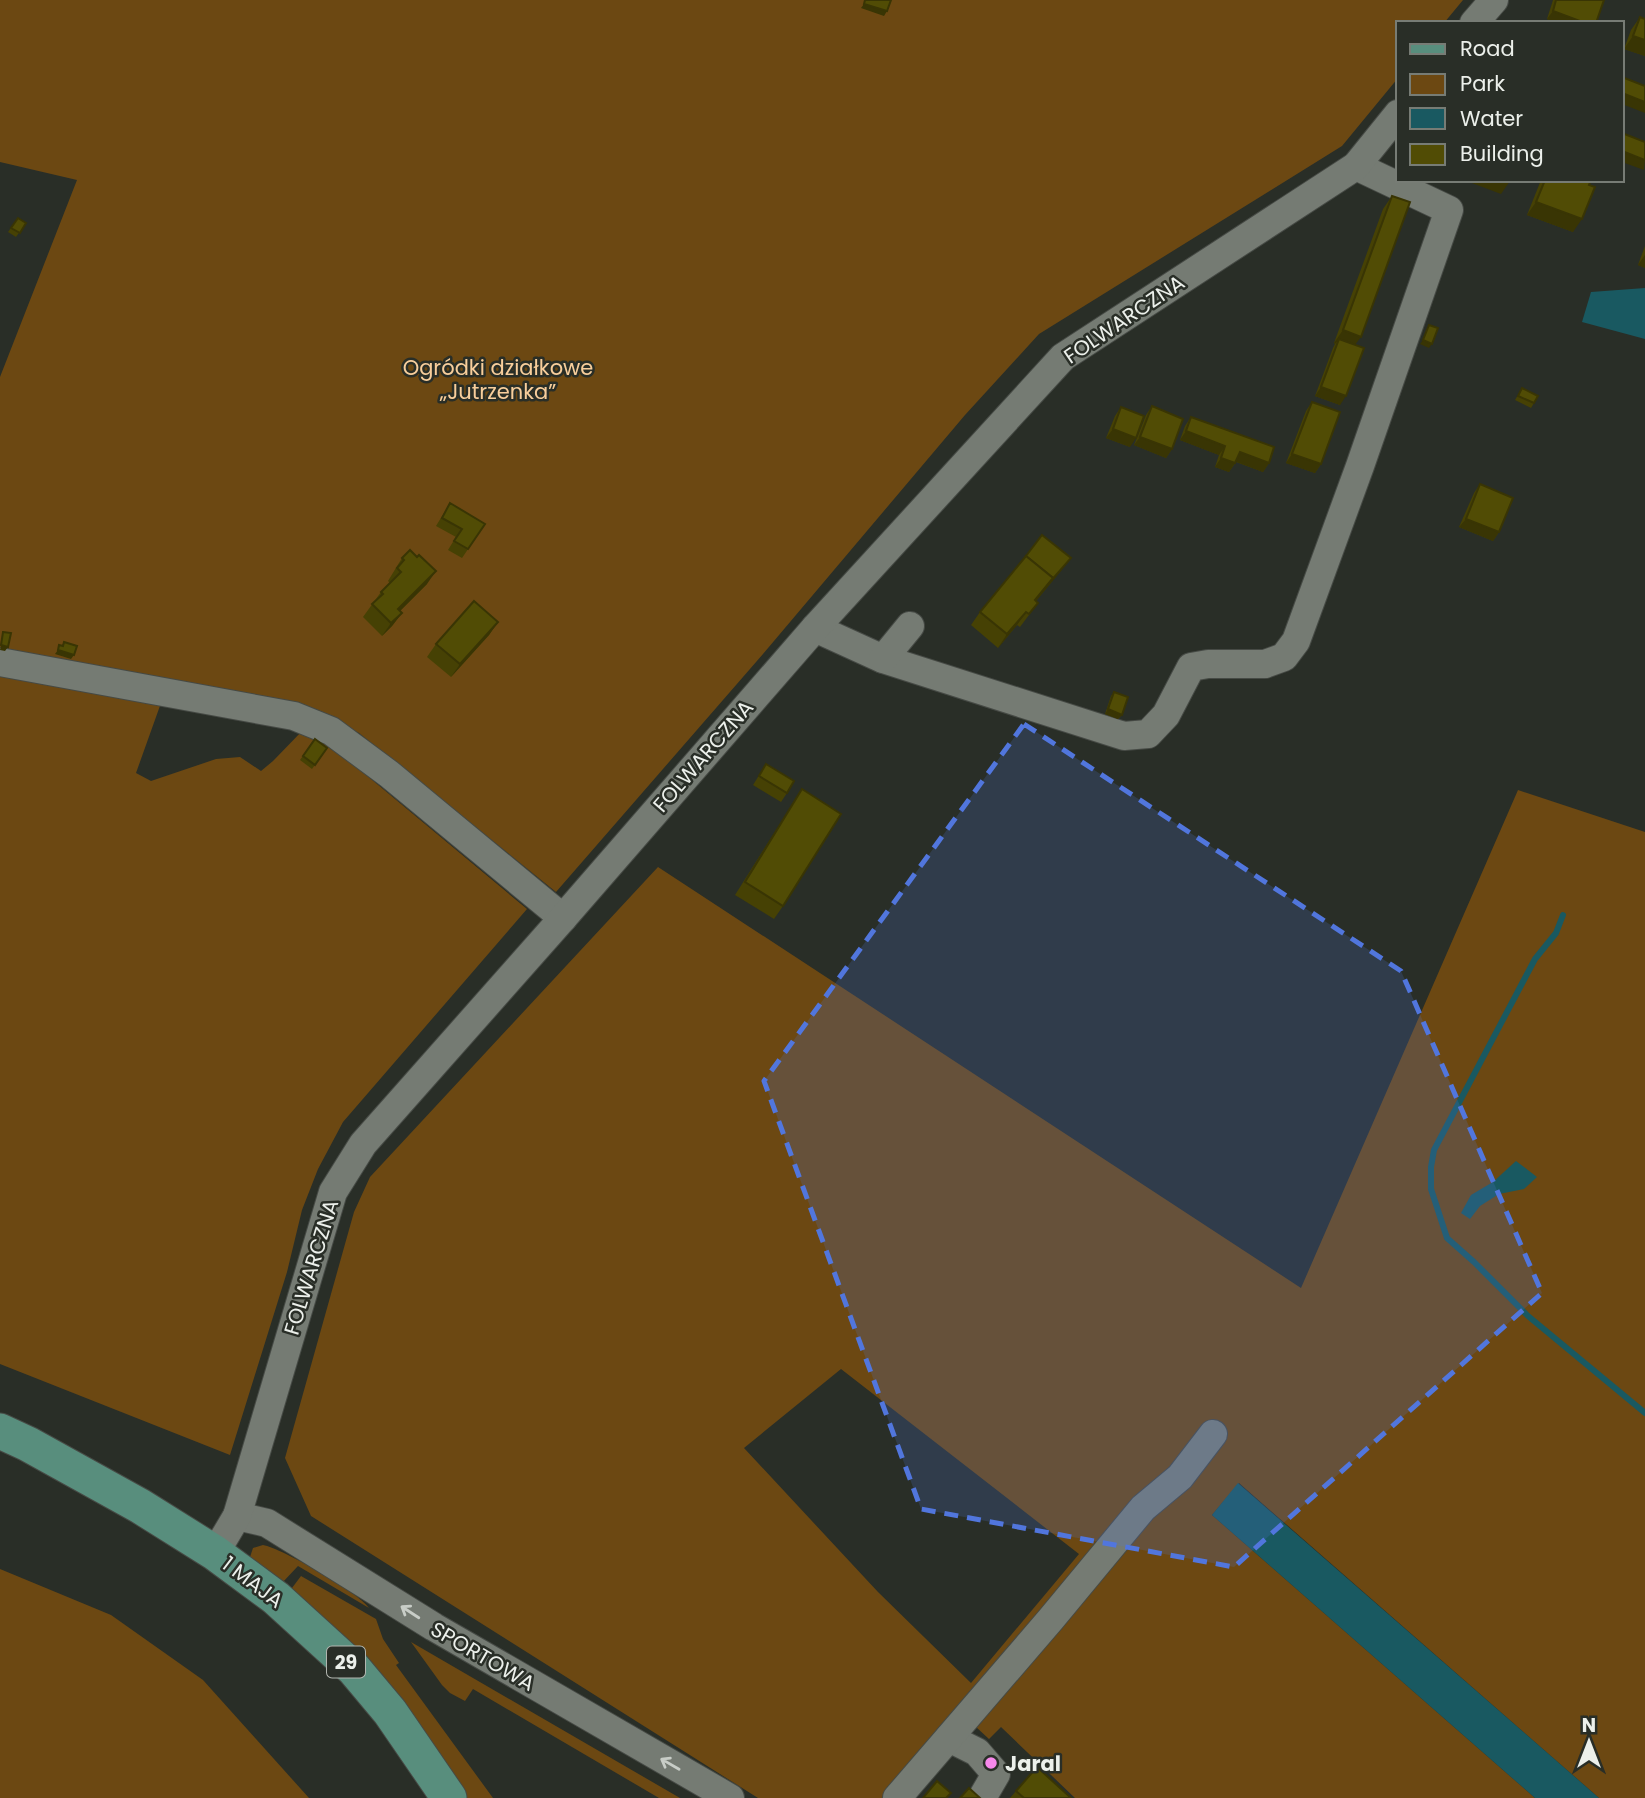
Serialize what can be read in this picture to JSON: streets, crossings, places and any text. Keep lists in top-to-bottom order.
{
  "streets": {
    "main road": ["1 MAJA", "29"],
    "street": ["FOLWARCZNA", "SPORTOWA"]
  },
  "crossings": [
    ["FOLWARCZNA", "1 MAJA"],
    ["FOLWARCZNA", "SPORTOWA"]
  ],
  "one_way": ["SPORTOWA"],
  "parks": ["Ogródki działkowe „Jutrzenka”"],
  "places": ["Jaral"],
  "legend": [
    "Road",
    "Park",
    "Water",
    "Building"
  ],
  "north": "top"
}
